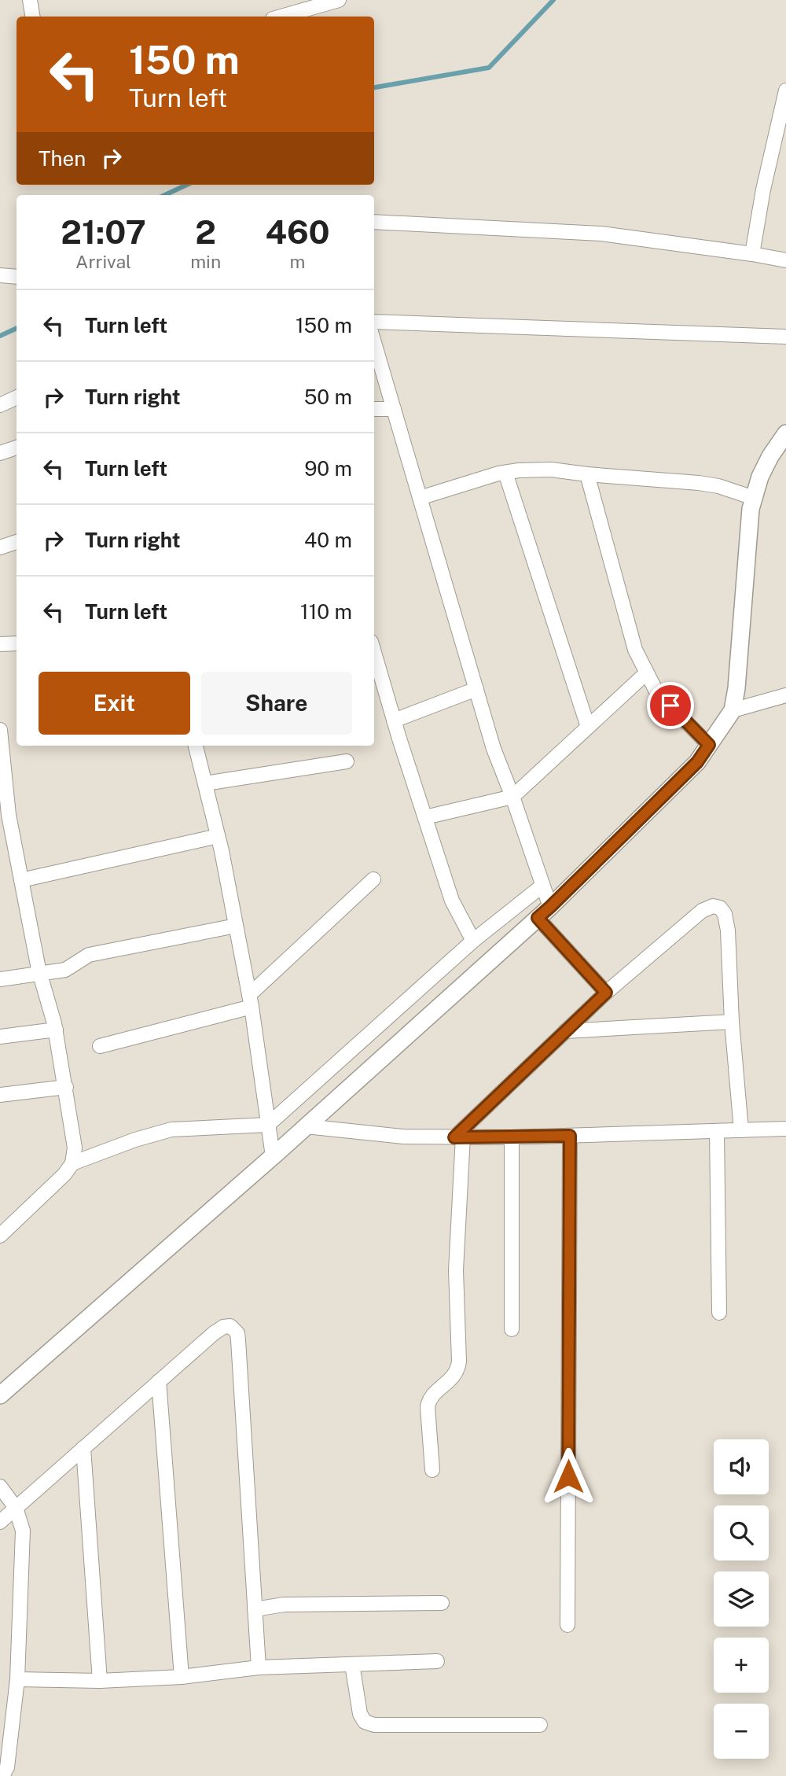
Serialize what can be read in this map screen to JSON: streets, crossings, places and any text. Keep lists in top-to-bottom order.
{
  "page": {
    "turn": ["150 m", "Turn left"],
    "then": "Then",
    "eta": [
      "21:07",
      "Arrival",
      "2",
      "min",
      "460",
      "m"
    ],
    "list": [
      {
        "name": "Turn left",
        "value": "150 m"
      },
      {
        "name": "Turn right",
        "value": "50 m"
      },
      {
        "name": "Turn left",
        "value": "90 m"
      },
      {
        "name": "Turn right",
        "value": "40 m"
      },
      {
        "name": "Turn left",
        "value": "110 m"
      }
    ],
    "buttons": ["Exit", "Share"],
    "map_buttons": ["+", "−"]
  }
}
